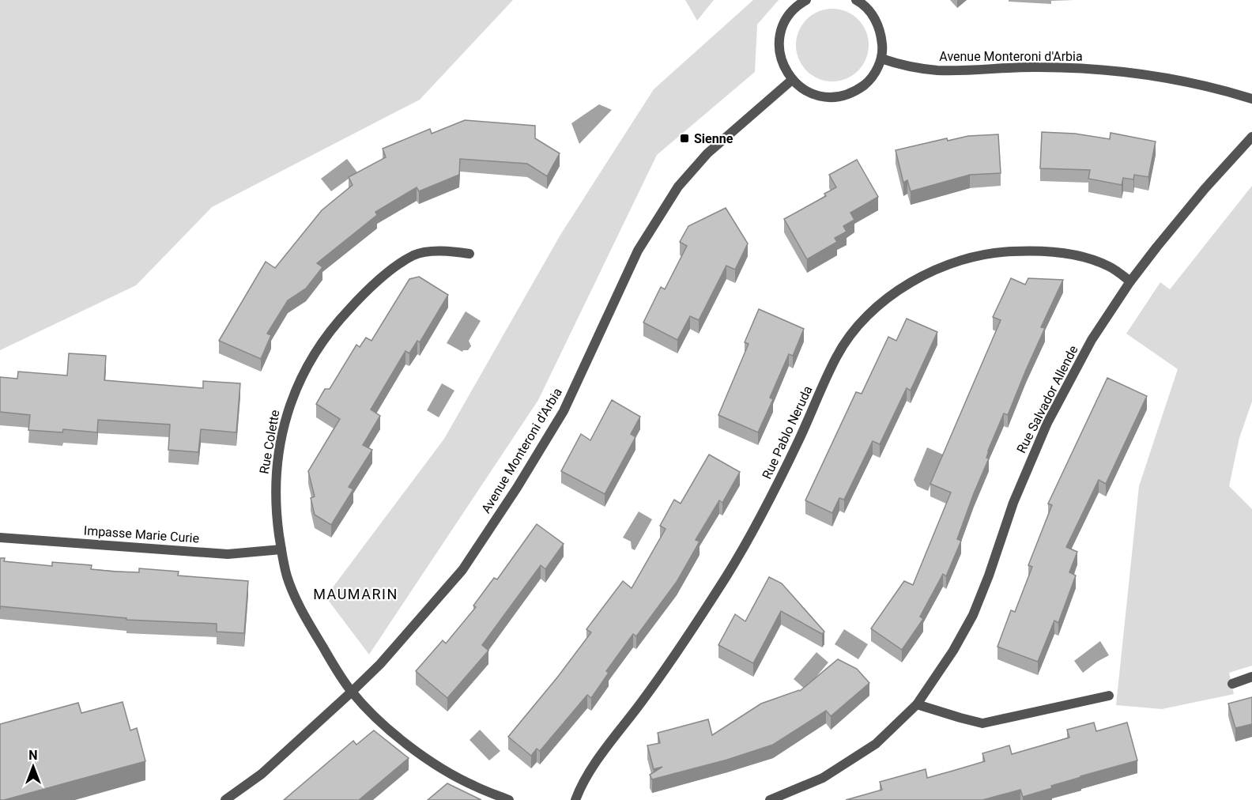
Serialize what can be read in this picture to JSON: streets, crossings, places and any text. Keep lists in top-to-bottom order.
{
  "streets": {
    "street": [
      "Avenue Monteroni d'Arbia",
      "Rue Salvador Allende",
      "Rue Pablo Neruda",
      "Rue Colette",
      "Impasse Marie Curie"
    ]
  },
  "crossings": [
    ["Avenue Monteroni d'Arbia", "Rue Colette"],
    ["Rue Salvador Allende", "Rue Pablo Neruda"],
    ["Rue Colette", "Impasse Marie Curie"]
  ],
  "districts": ["MAUMARIN"],
  "places": {
    "transit": ["Sienne"]
  },
  "north": "top"
}
